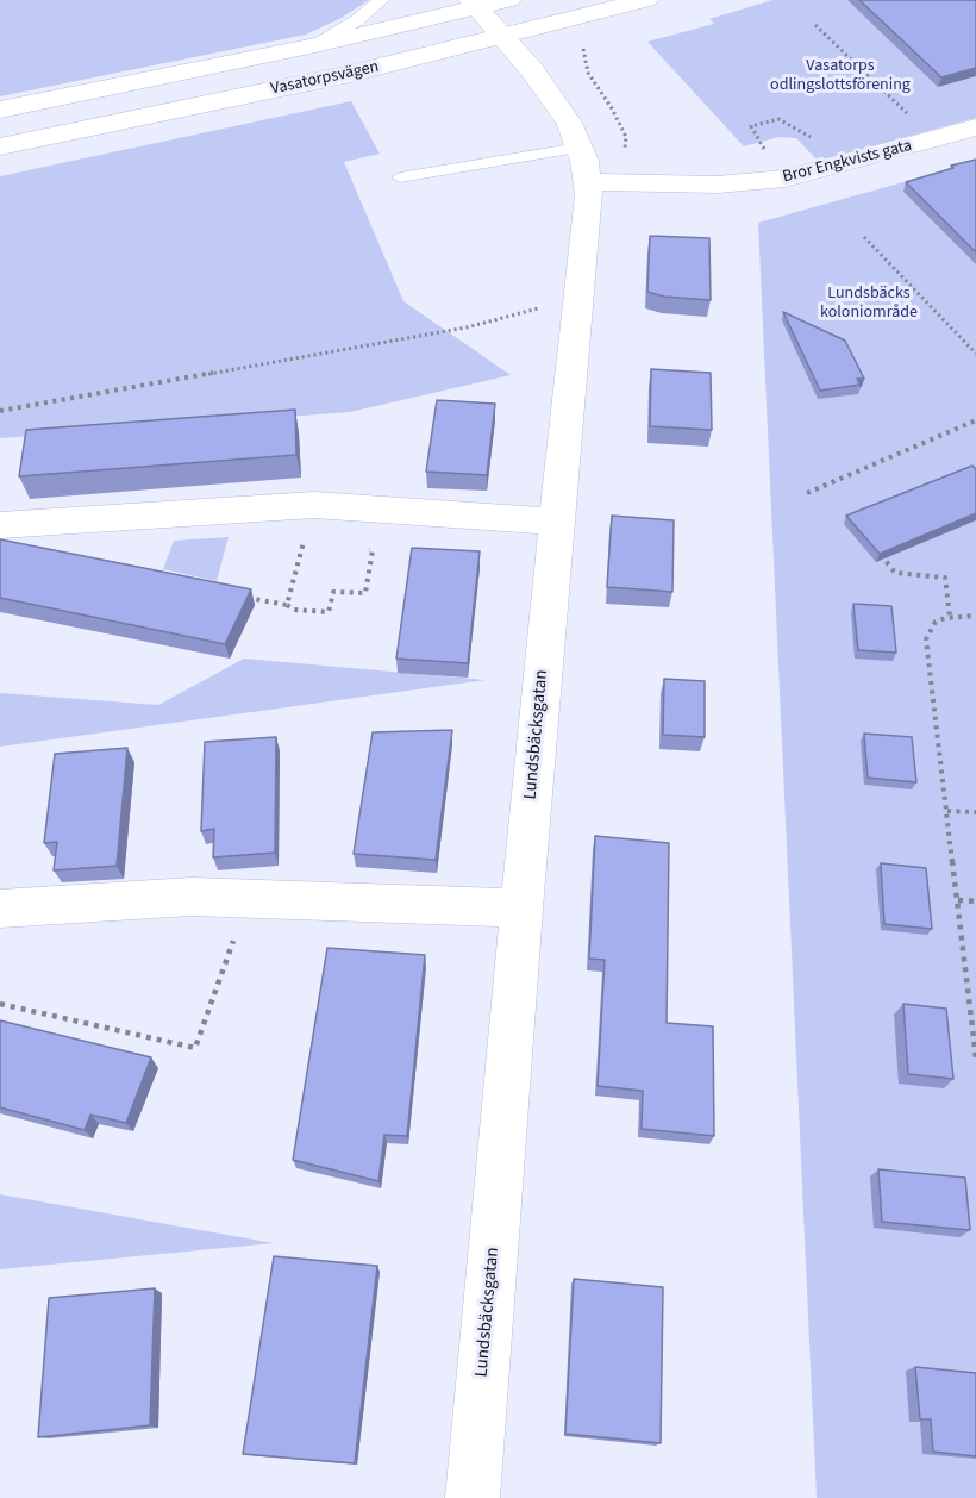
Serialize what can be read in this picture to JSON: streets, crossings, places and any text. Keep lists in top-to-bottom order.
{
  "streets": {
    "street": ["Vasatorpsvägen", "Bror Engkvists gata", "Lundsbäcksgatan"]
  },
  "crossings": [
    ["Vasatorpsvägen", "Lundsbäcksgatan"],
    ["Bror Engkvists gata", "Lundsbäcksgatan"]
  ],
  "parks": ["Vasatorps odlingslottsförening", "Lundsbäcks koloniområde"]
}
